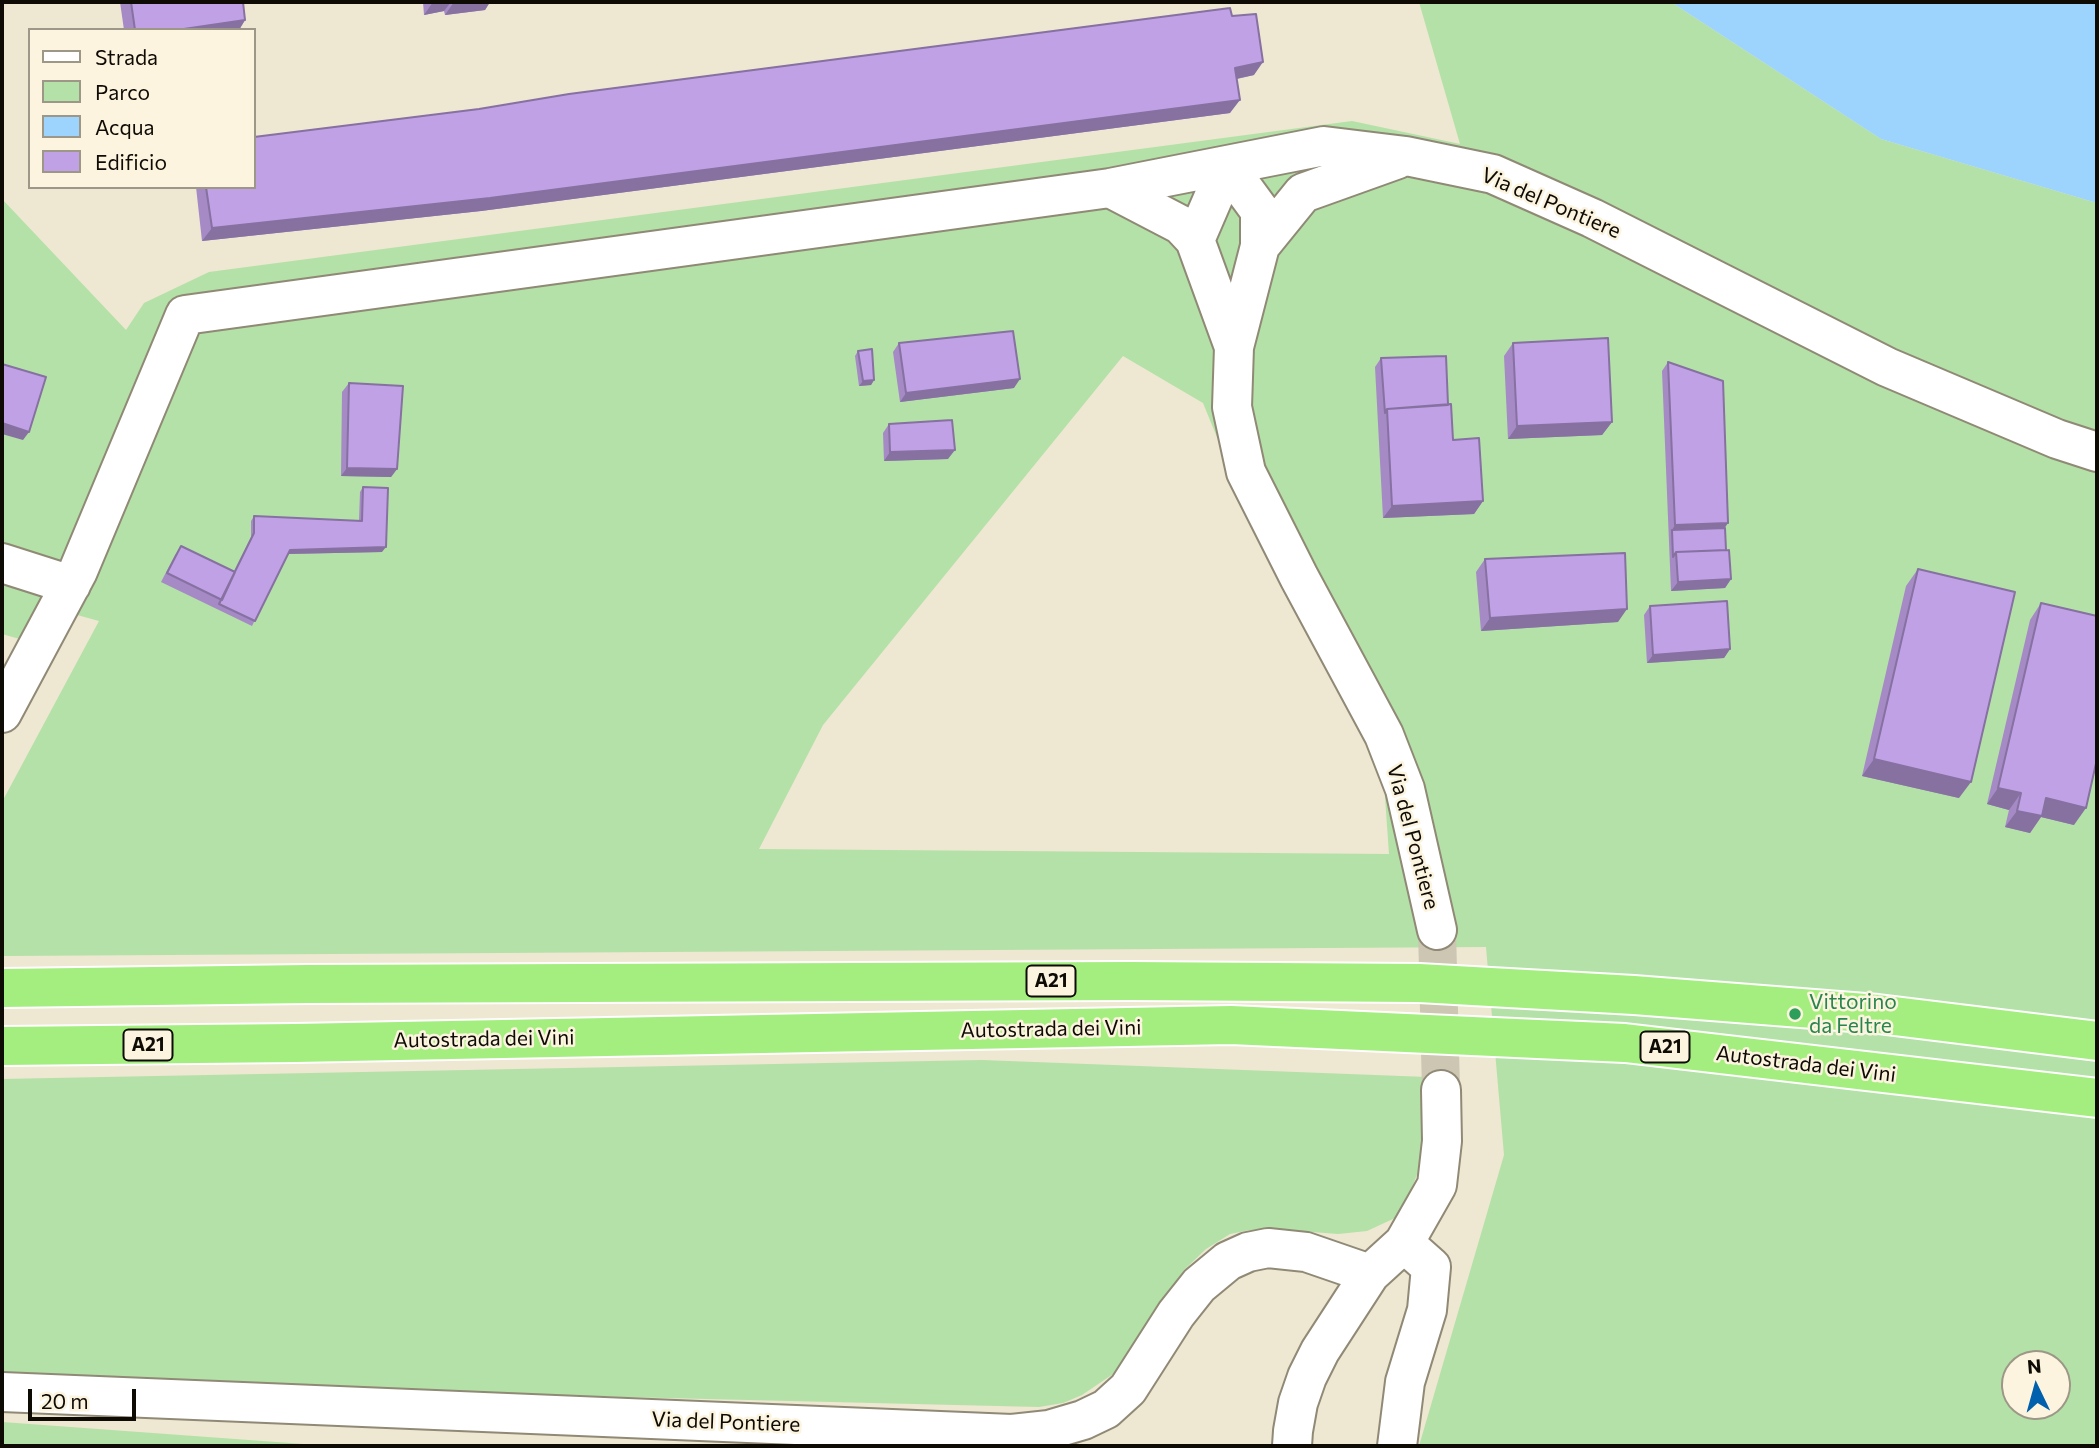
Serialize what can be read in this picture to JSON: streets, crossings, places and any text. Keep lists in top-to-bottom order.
{
  "streets": {
    "highway": ["A21", "Autostrada dei Vini"],
    "street": ["Via del Pontiere"]
  },
  "places": ["Vittorino da Feltre"],
  "legend": [
    "Strada",
    "Parco",
    "Acqua",
    "Edificio"
  ],
  "scale_bar": "20 m",
  "north": "top"
}
